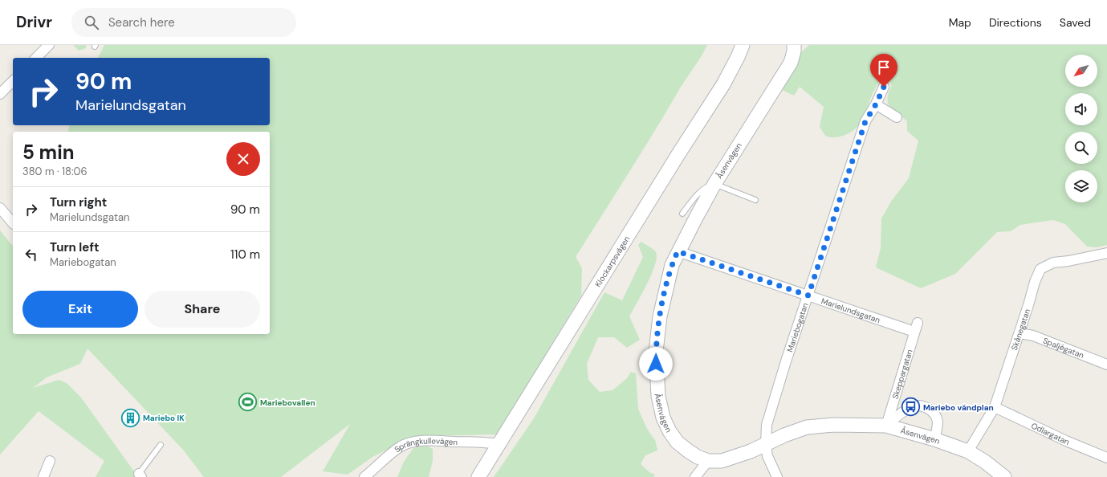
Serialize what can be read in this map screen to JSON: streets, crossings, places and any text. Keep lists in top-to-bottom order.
{
  "streets": {
    "street": [
      "Åsenvägen",
      "Klockarpsvägen",
      "Marielundsgatan",
      "Mariebogatan",
      "Skånegatan",
      "Spaljégatan",
      "Skeppargatan",
      "Odlargatan",
      "Sprängkullevägen"
    ]
  },
  "crossings": [
    ["Åsenvägen", "Marielundsgatan"],
    ["Åsenvägen", "Mariebogatan"],
    ["Åsenvägen", "Skånegatan"],
    ["Åsenvägen", "Skeppargatan"],
    ["Klockarpsvägen", "Sprängkullevägen"],
    ["Marielundsgatan", "Mariebogatan"],
    ["Marielundsgatan", "Skeppargatan"],
    ["Skånegatan", "Spaljégatan"],
    ["Skånegatan", "Odlargatan"]
  ],
  "places": {
    "sports": ["Mariebovallen"],
    "bus stop": ["Mariebo vändplan"],
    "building": ["Mariebo IK"]
  },
  "north": "bottom left",
  "page": {
    "header": "Drivr",
    "search": "Search here",
    "nav": ["Map", "Directions", "Saved"],
    "turn": ["90 m", "Marielundsgatan"],
    "heading": ["5 min", "380 m · 18:06"],
    "list": [
      {
        "name": "Turn right",
        "note": "Marielundsgatan",
        "value": "90 m"
      },
      {
        "name": "Turn left",
        "note": "Mariebogatan",
        "value": "110 m"
      }
    ],
    "buttons": ["Exit", "Share"]
  }
}
